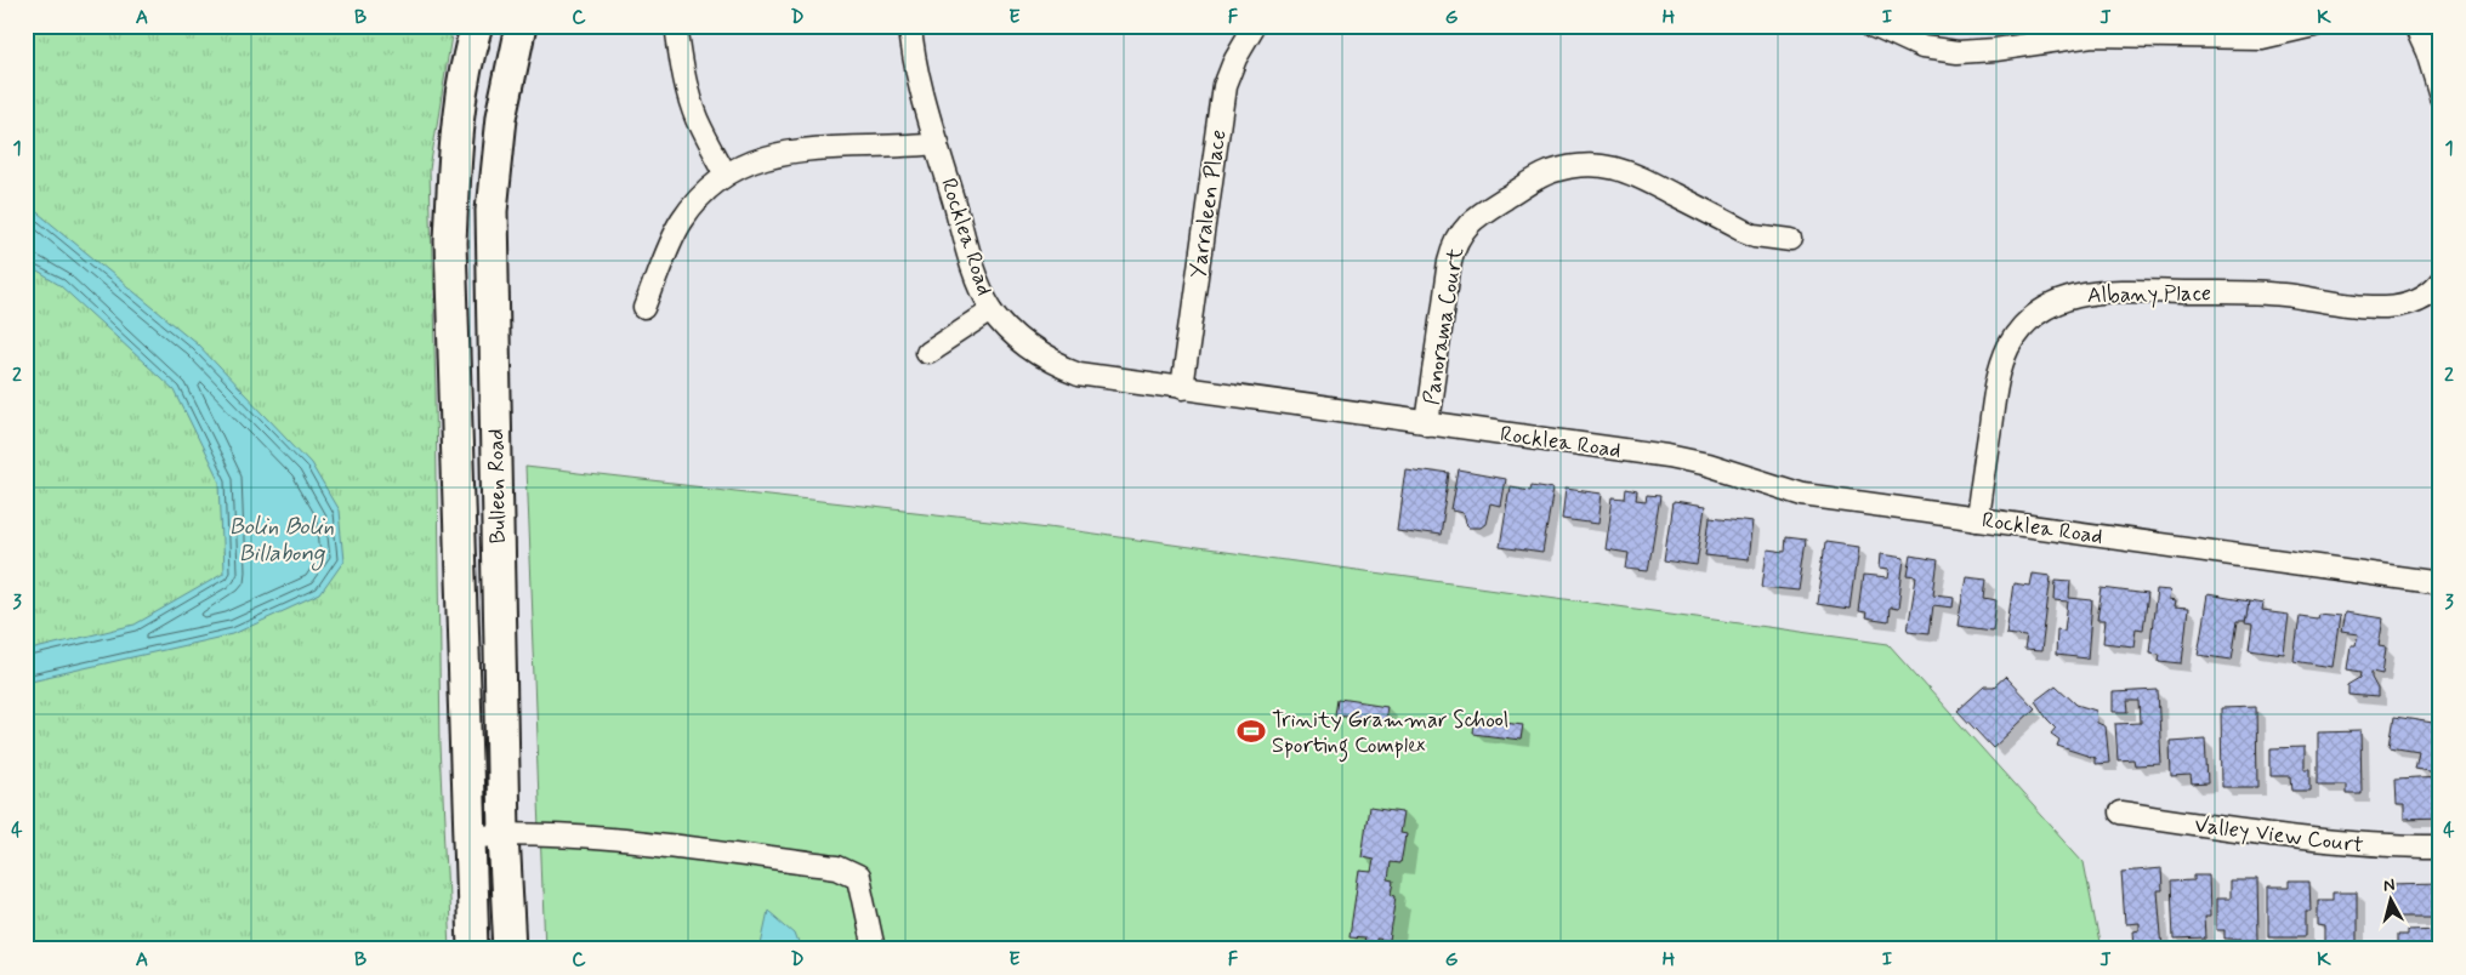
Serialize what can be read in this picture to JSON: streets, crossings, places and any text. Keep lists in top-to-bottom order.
{
  "streets": {
    "highway": ["Bulleen Road"],
    "street": [
      "Yarraleen Place",
      "Rocklea Road",
      "Albany Place",
      "Panorama Court",
      "Valley View Court"
    ]
  },
  "crossings": [
    ["Yarraleen Place", "Rocklea Road"],
    ["Rocklea Road", "Albany Place"],
    ["Rocklea Road", "Panorama Court"]
  ],
  "water": ["Bolin Bolin Billabong"],
  "places": {
    "sports": ["Trinity Grammar School Sporting Complex"]
  },
  "north": "top",
  "grid": {
    "columns": [
      "A",
      "B",
      "C",
      "D",
      "E",
      "F",
      "G",
      "H",
      "I",
      "J",
      "K"
    ],
    "rows": [
      "1",
      "2",
      "3",
      "4"
    ]
  }
}
